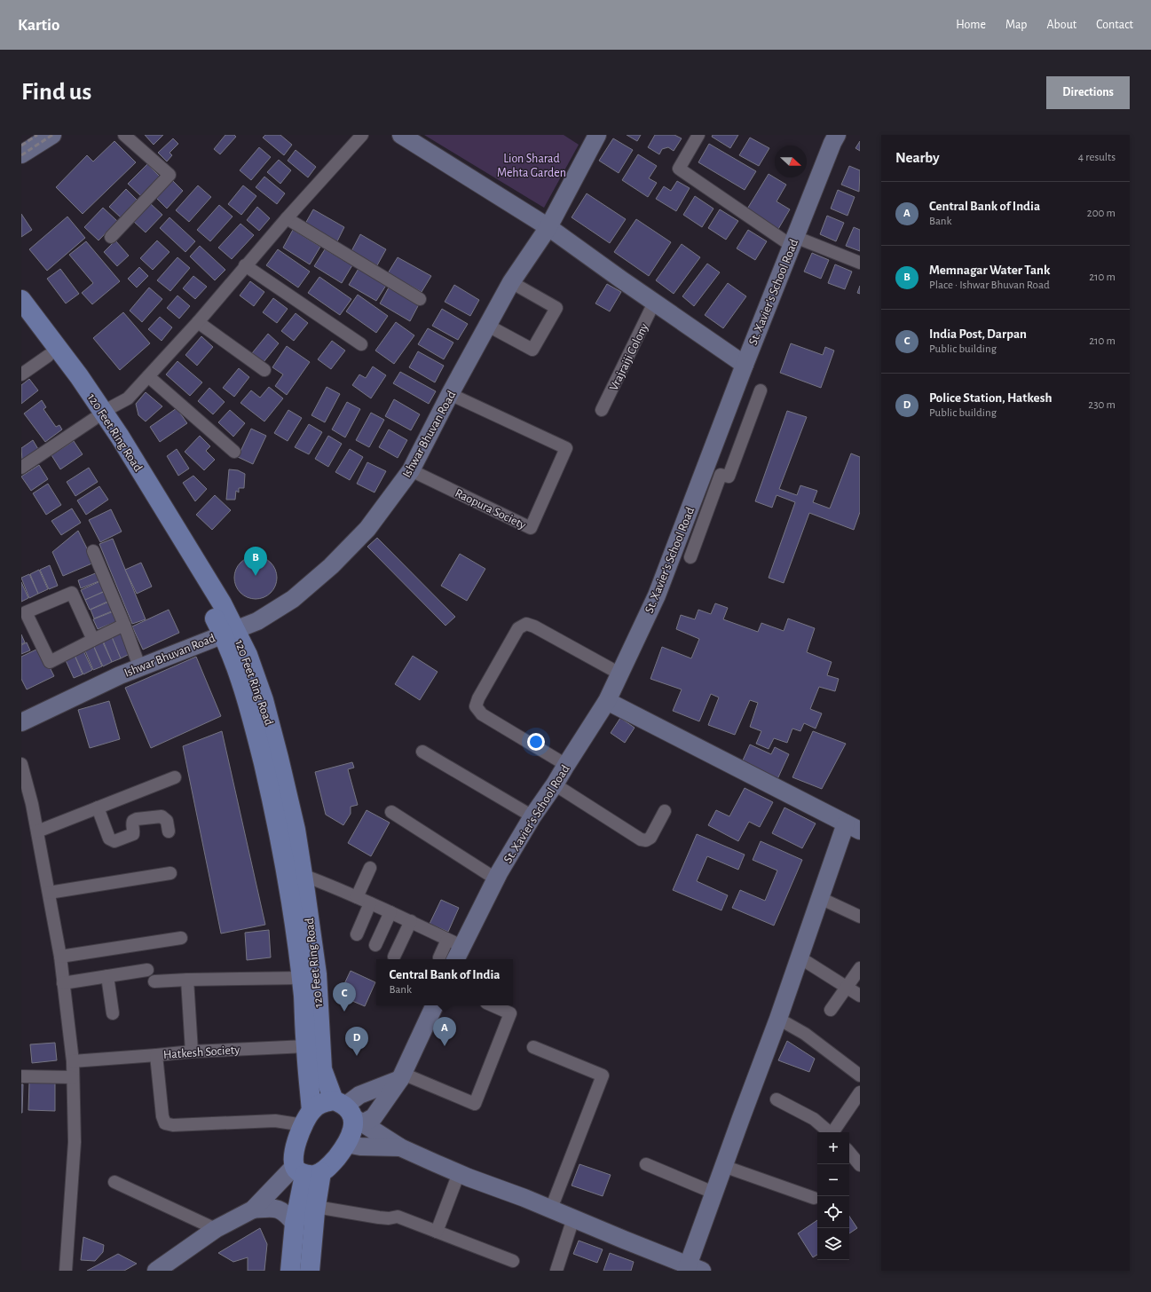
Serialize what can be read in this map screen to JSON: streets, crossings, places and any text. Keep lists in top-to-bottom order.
{
  "streets": {
    "main road": ["120 Feet Ring Road"],
    "street": [
      "St. Xavier's School Road",
      "Vrajraiji Colony",
      "Ishwar Bhuvan Road",
      "Raopura Society",
      "Hatkesh Society"
    ]
  },
  "crossings": [
    ["120 Feet Ring Road", "Ishwar Bhuvan Road"],
    ["120 Feet Ring Road", "Hatkesh Society"],
    ["Ishwar Bhuvan Road", "Raopura Society"]
  ],
  "parks": ["Lion Sharad Mehta Garden"],
  "north": "right",
  "page": {
    "header": "Kartio",
    "nav": [
      "Home",
      "Map",
      "About",
      "Contact"
    ],
    "buttons": "Directions",
    "title": "Find us",
    "heading": ["Nearby", "4 results"],
    "list": [
      {
        "mark": "A",
        "name": "Central Bank of India",
        "note": "Bank",
        "value": "200 m"
      },
      {
        "mark": "B",
        "name": "Memnagar Water Tank",
        "note": "Place · Ishwar Bhuvan Road",
        "value": "210 m"
      },
      {
        "mark": "C",
        "name": "India Post, Darpan",
        "note": "Public building",
        "value": "210 m"
      },
      {
        "mark": "D",
        "name": "Police Station, Hatkesh",
        "note": "Public building",
        "value": "230 m"
      }
    ],
    "pins": [
      "B",
      "C",
      "A",
      "D"
    ],
    "popup": ["Central Bank of India", "Bank"],
    "map_buttons": ["+", "−"]
  }
}
